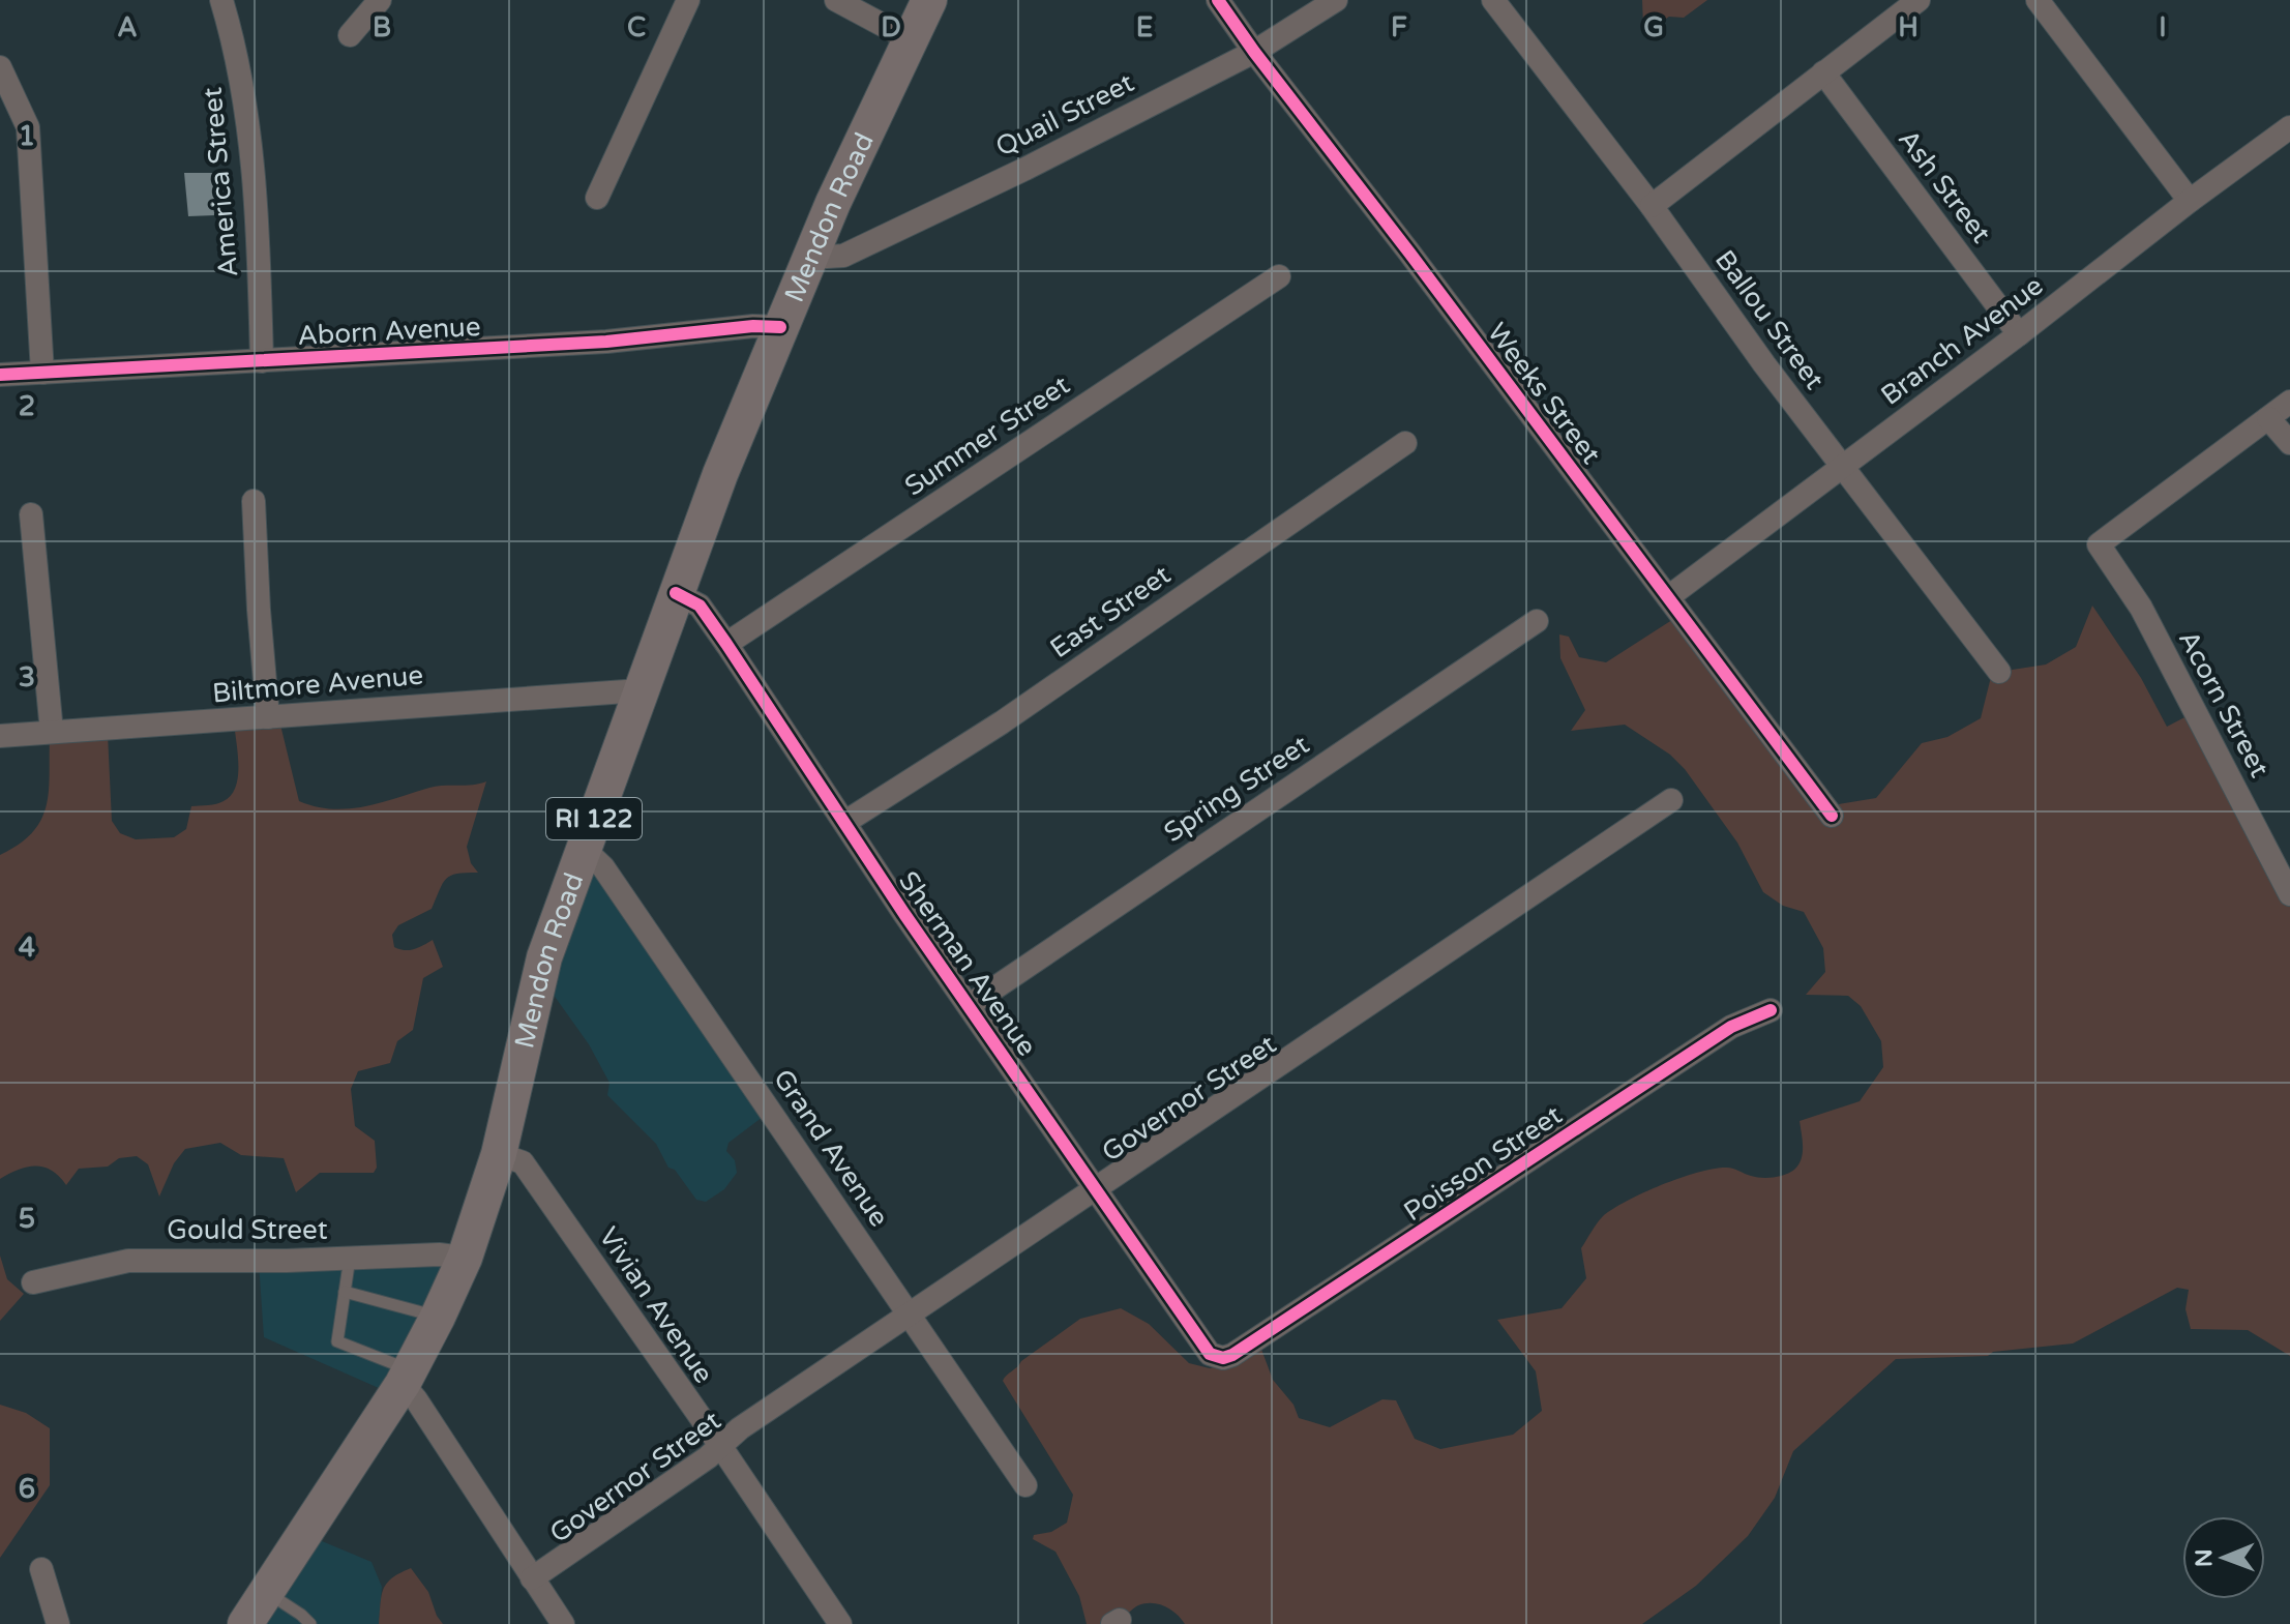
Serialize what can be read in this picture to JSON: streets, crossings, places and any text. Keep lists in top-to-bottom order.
{
  "streets": {
    "main road": ["Mendon Road", "RI 122"],
    "street": [
      "Quail Street",
      "America Street",
      "Ash Street",
      "Ballou Street",
      "Aborn Avenue",
      "Branch Avenue",
      "Weeks Street",
      "Summer Street",
      "East Street",
      "Biltmore Avenue",
      "Acorn Street",
      "Spring Street",
      "Sherman Avenue",
      "Governor Street",
      "Grand Avenue",
      "Poisson Street",
      "Gould Street",
      "Vivian Avenue"
    ]
  },
  "crossings": [
    ["Quail Street", "Mendon Road"],
    ["Quail Street", "Weeks Street"],
    ["America Street", "Aborn Avenue"],
    ["Ash Street", "Branch Avenue"],
    ["Mendon Road", "Aborn Avenue"],
    ["Mendon Road", "Biltmore Avenue"],
    ["Mendon Road", "Sherman Avenue"],
    ["Mendon Road", "Grand Avenue"],
    ["Mendon Road", "Gould Street"],
    ["Mendon Road", "Vivian Avenue"],
    ["Ballou Street", "Branch Avenue"],
    ["Branch Avenue", "Weeks Street"],
    ["Summer Street", "Sherman Avenue"],
    ["East Street", "Sherman Avenue"],
    ["Spring Street", "Sherman Avenue"],
    ["Sherman Avenue", "Governor Street"],
    ["Sherman Avenue", "Poisson Street"],
    ["Governor Street", "Grand Avenue"],
    ["Governor Street", "Vivian Avenue"]
  ],
  "north": "left",
  "grid": {
    "columns": [
      "A",
      "B",
      "C",
      "D",
      "E",
      "F",
      "G",
      "H",
      "I"
    ],
    "rows": [
      "1",
      "2",
      "3",
      "4",
      "5",
      "6"
    ]
  }
}
